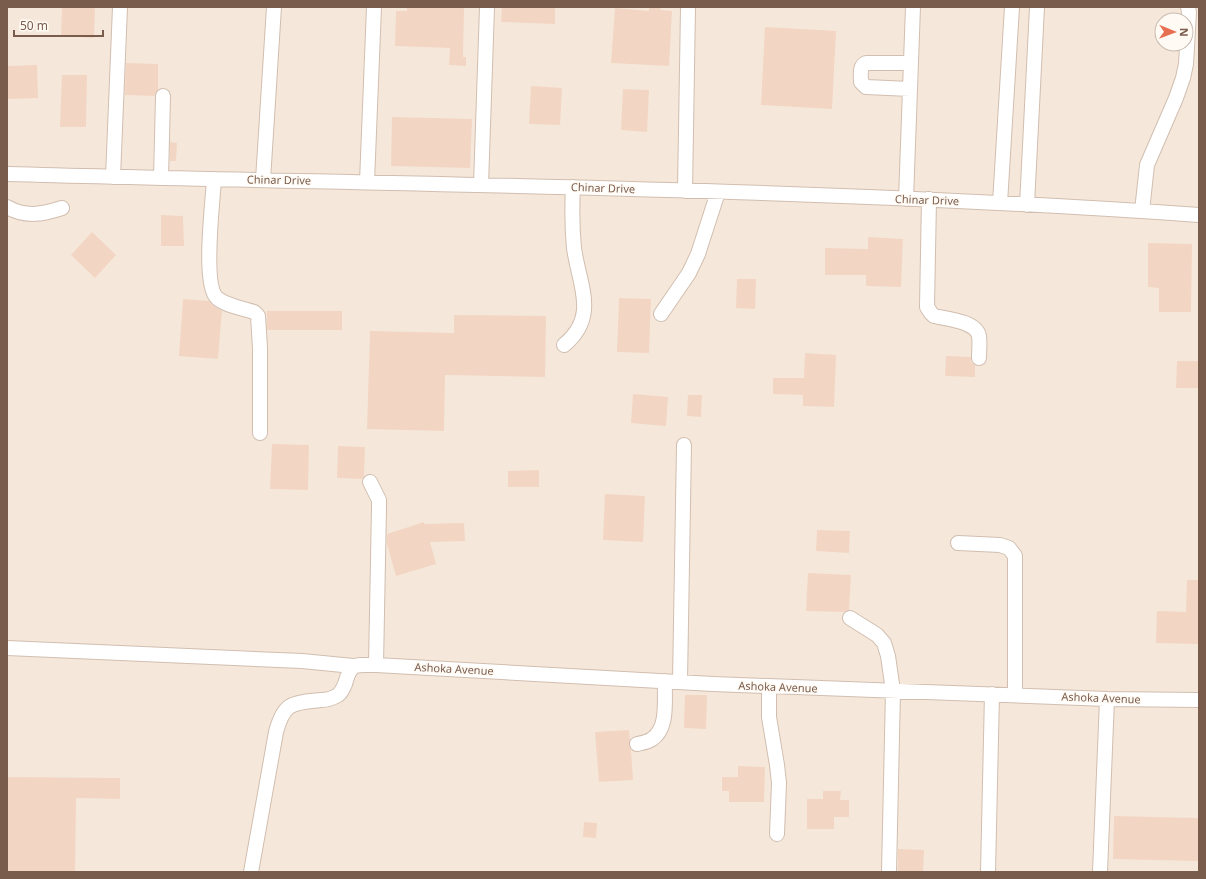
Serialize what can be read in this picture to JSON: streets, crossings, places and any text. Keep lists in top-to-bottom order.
{
  "streets": {
    "street": ["Chinar Drive", "Ashoka Avenue"]
  },
  "scale_bar": "50 m",
  "north": "right"
}
